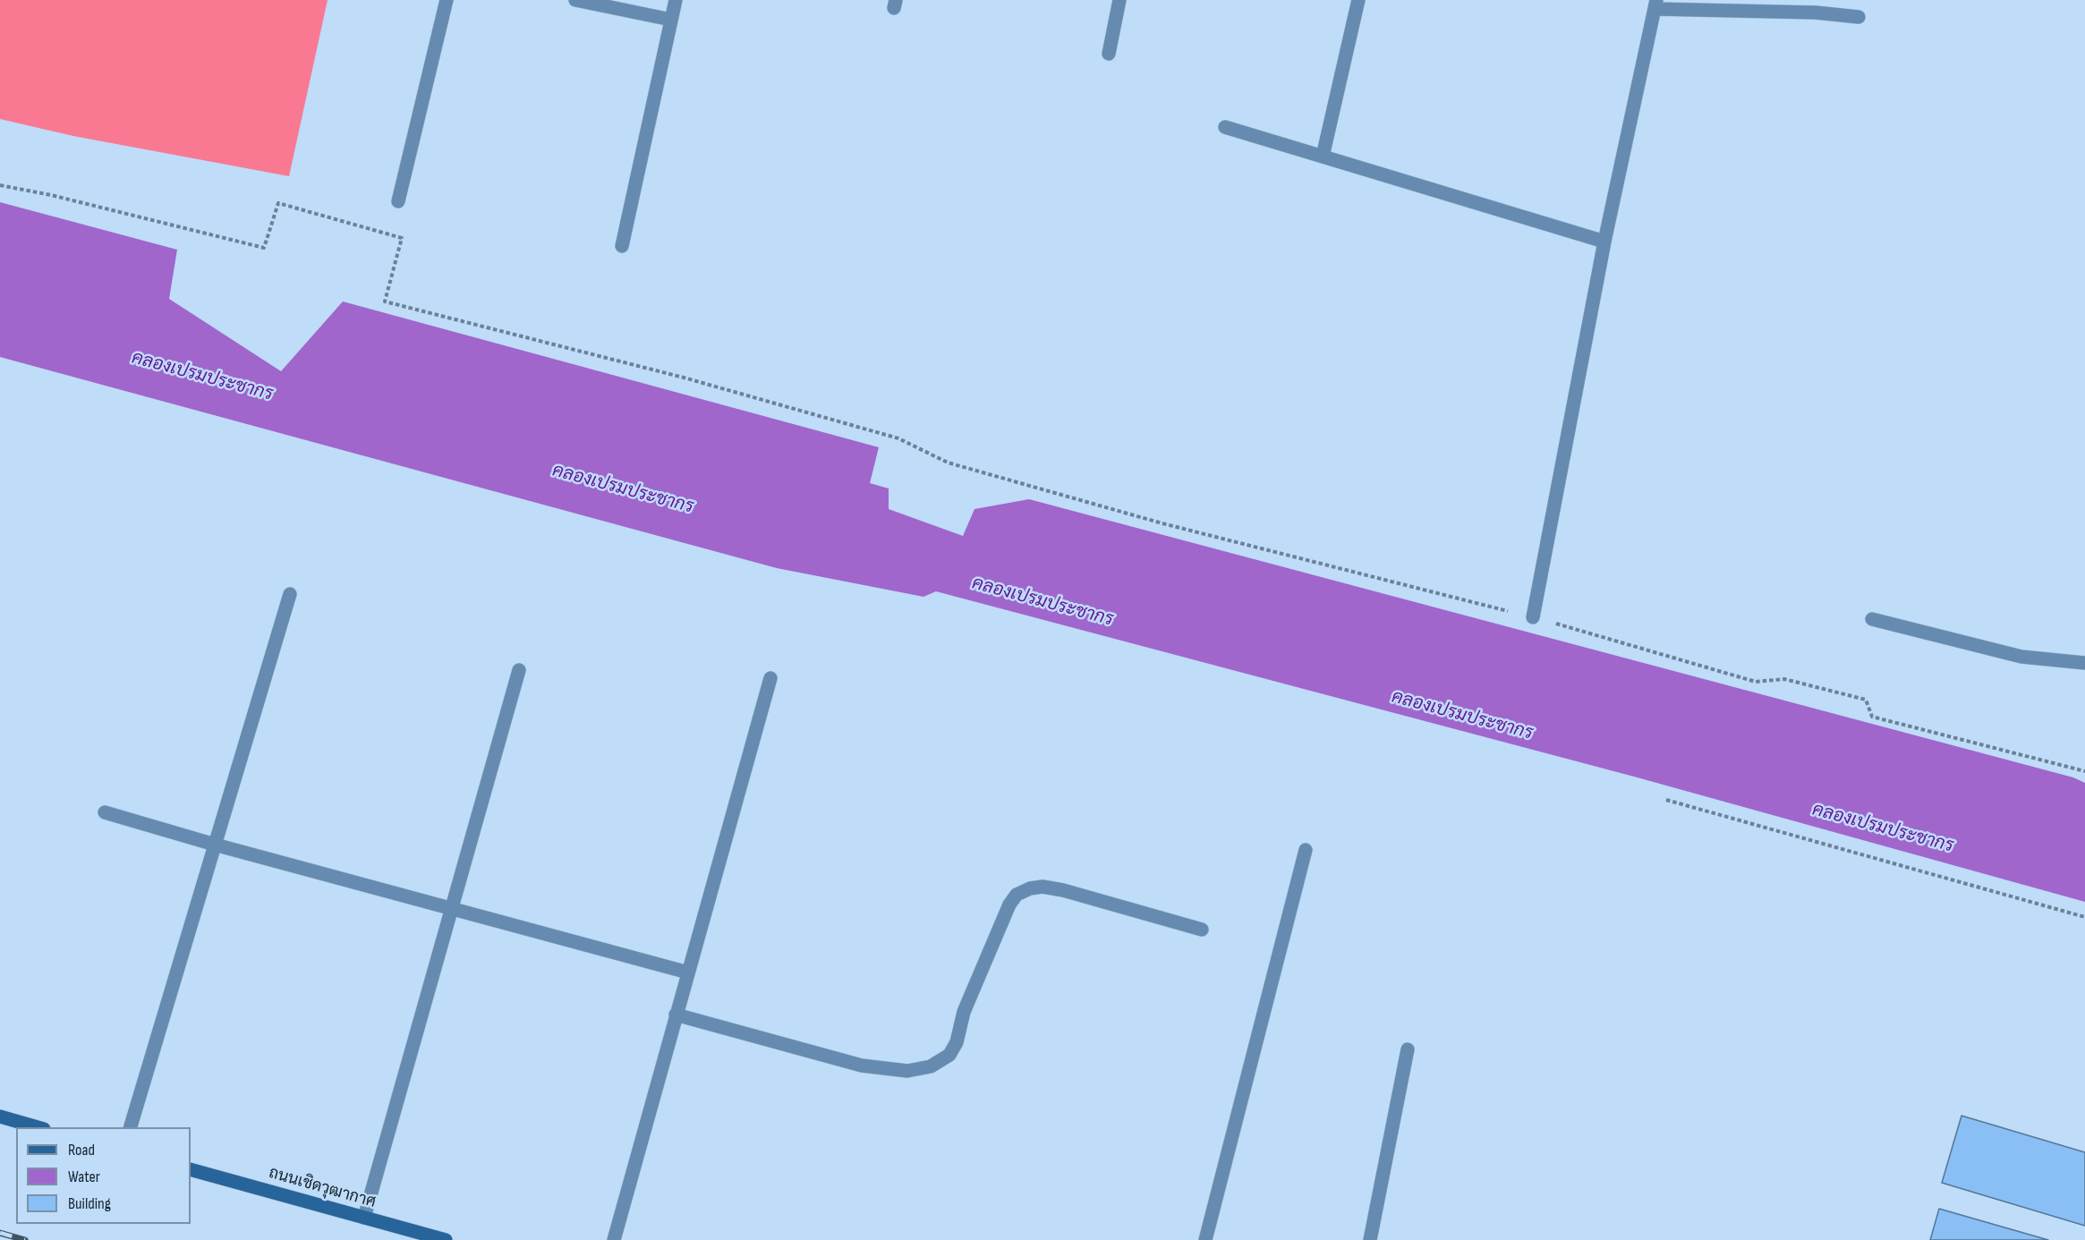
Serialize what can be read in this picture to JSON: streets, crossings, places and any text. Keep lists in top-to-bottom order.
{
  "streets": {
    "main road": ["ถนนเชิดวุฒากาศ"]
  },
  "water": ["คลองเปรมประชากร"],
  "legend": ["Road", "Water", "Building"]
}
